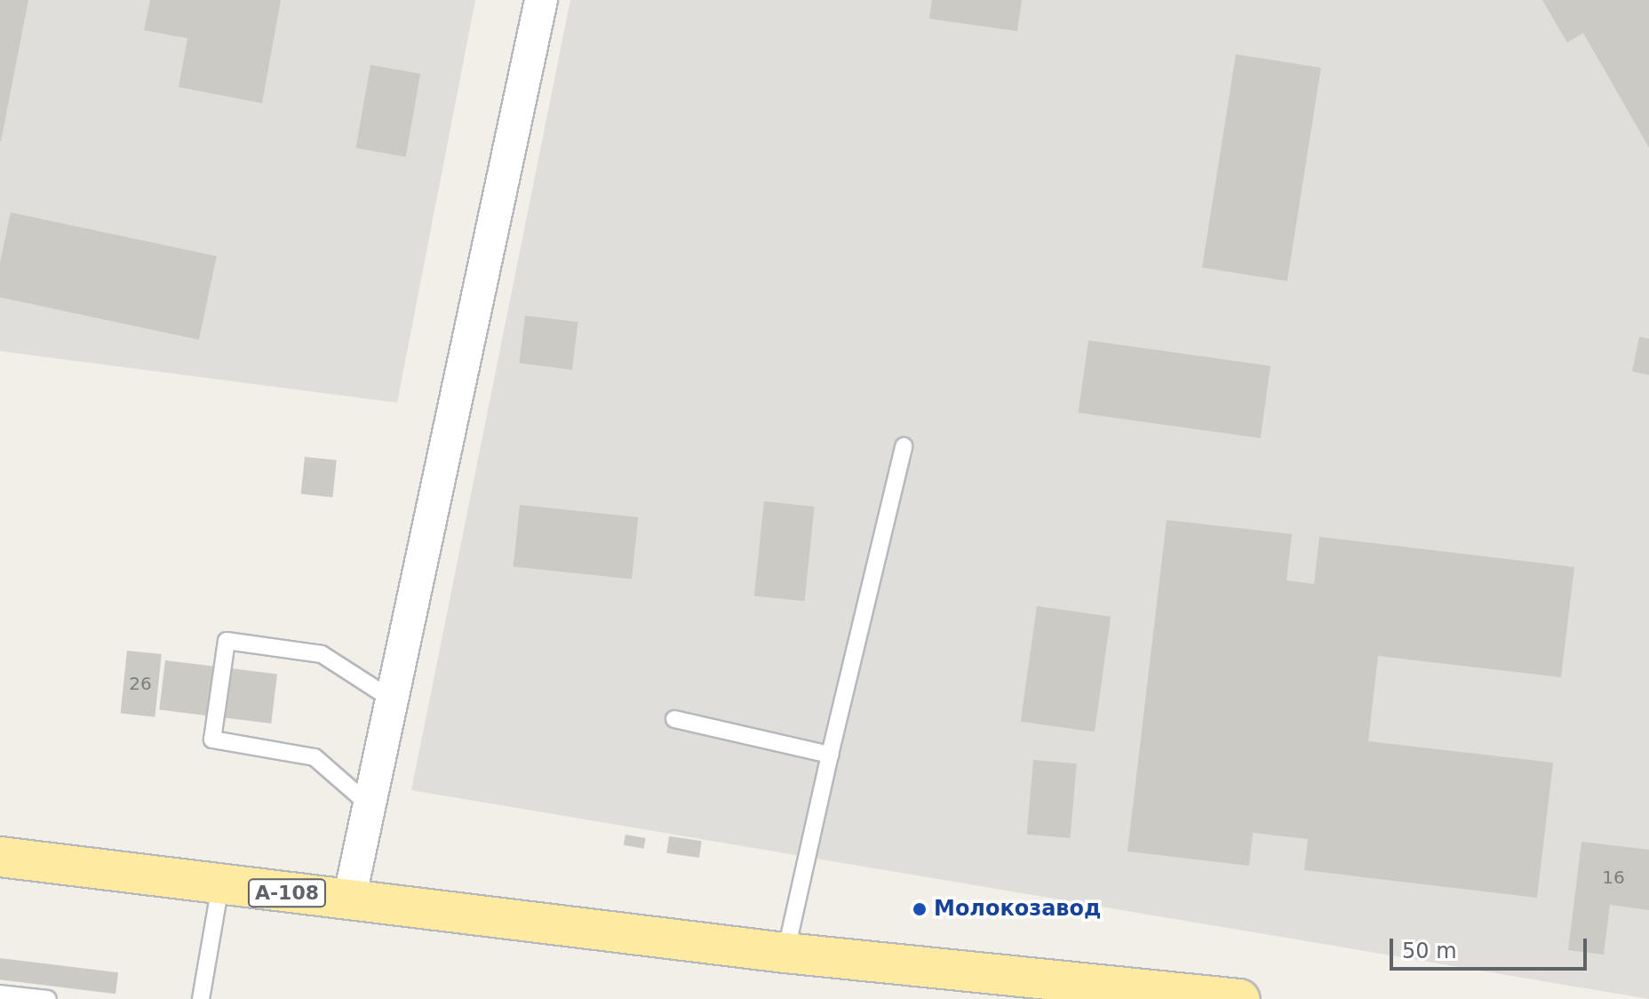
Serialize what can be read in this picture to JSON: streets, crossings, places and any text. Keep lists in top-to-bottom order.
{
  "streets": {
    "highway": ["А-108"]
  },
  "places": ["Молокозавод"],
  "house_numbers": ["26", "16"],
  "scale_bar": "50 m"
}
